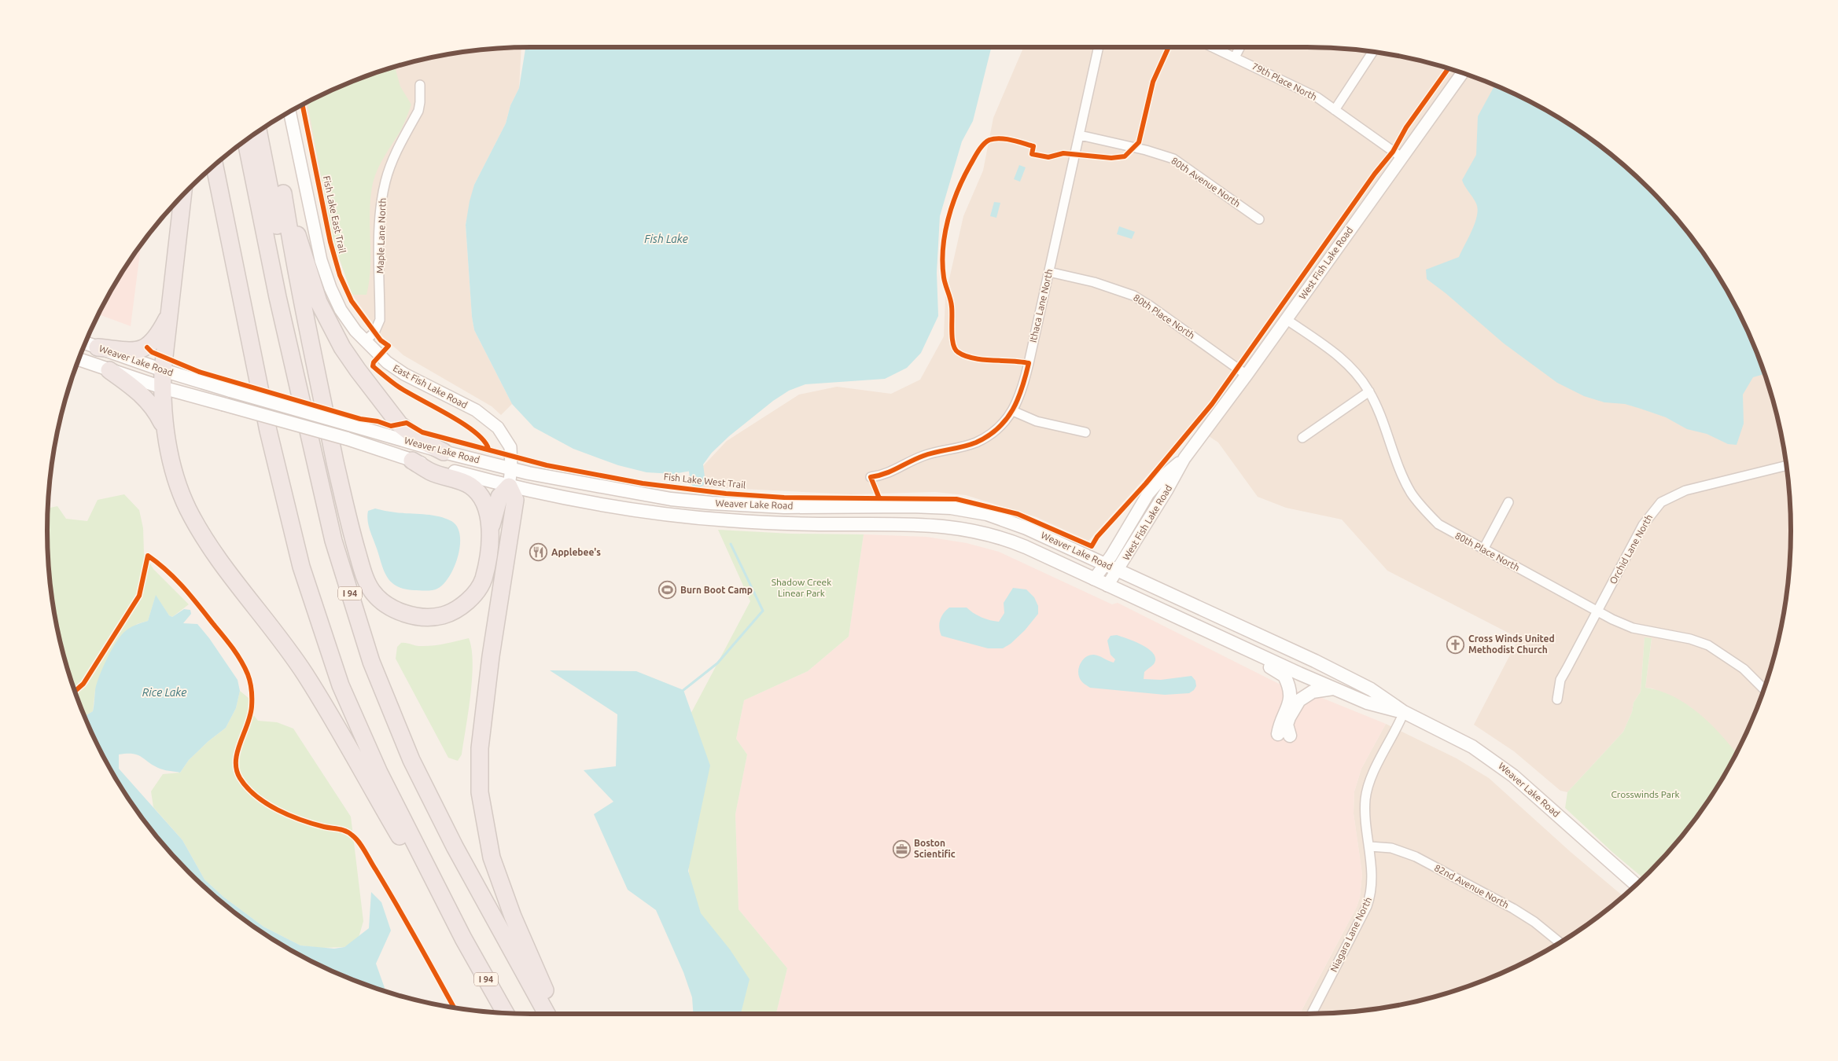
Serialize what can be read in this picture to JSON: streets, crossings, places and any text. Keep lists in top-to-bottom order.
{
  "streets": {
    "highway": ["I 94"],
    "main road": ["Weaver Lake Road"],
    "street": [
      "79th Place North",
      "80th Avenue North",
      "Maple Lane North",
      "West Fish Lake Road",
      "Ithaca Lane North",
      "80th Place North",
      "East Fish Lake Road",
      "Orchid Lane North",
      "82nd Avenue North",
      "Niagara Lane North"
    ],
    "cycle path": ["Fish Lake East Trail", "Fish Lake West Trail"]
  },
  "crossings": [
    ["79th Place North", "West Fish Lake Road"],
    ["80th Avenue North", "Ithaca Lane North"],
    ["Maple Lane North", "East Fish Lake Road"],
    ["West Fish Lake Road", "80th Place North"],
    ["West Fish Lake Road", "Weaver Lake Road"],
    ["Ithaca Lane North", "80th Place North"],
    ["80th Place North", "Orchid Lane North"],
    ["Weaver Lake Road", "East Fish Lake Road"],
    ["Weaver Lake Road", "Niagara Lane North"],
    ["82nd Avenue North", "Niagara Lane North"]
  ],
  "water": ["Fish Lake", "Rice Lake"],
  "parks": ["Shadow Creek Linear Park", "Crosswinds Park"],
  "places": {
    "restaurant": ["Applebee's"],
    "sports": ["Burn Boot Camp"],
    "church": ["Cross Winds United Methodist Church"],
    "office": ["Boston Scientific"]
  }
}
